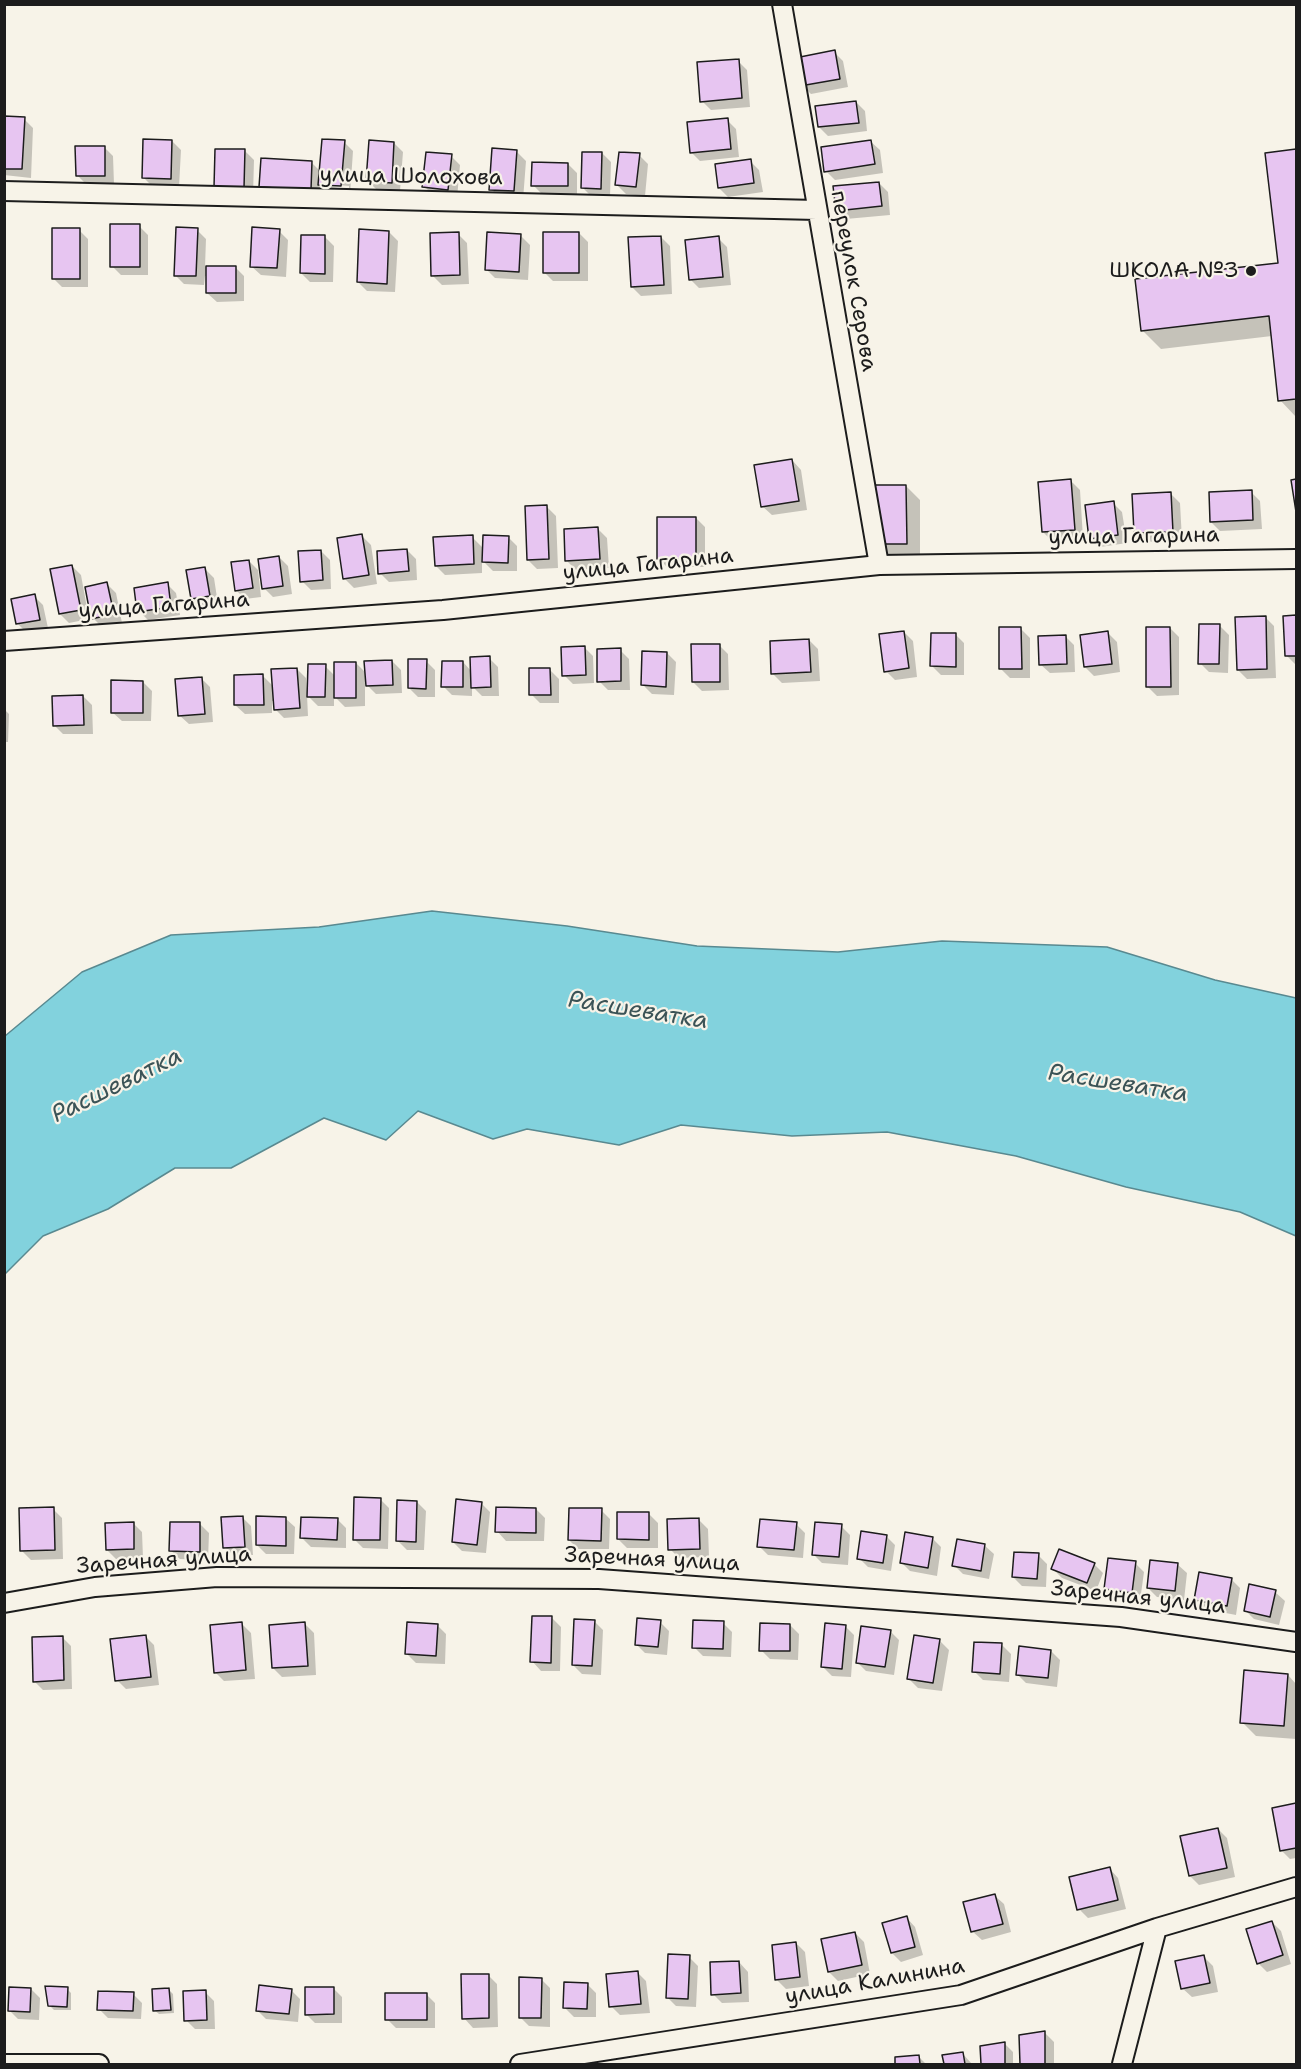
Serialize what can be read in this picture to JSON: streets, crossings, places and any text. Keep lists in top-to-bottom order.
{
  "streets": {
    "street": [
      "улица Шолохова",
      "переулок Серова",
      "улица Гагарина",
      "Заречная улица",
      "улица Калинина"
    ]
  },
  "crossings": [
    ["улица Шолохова", "переулок Серова"],
    ["переулок Серова", "улица Гагарина"]
  ],
  "water": ["Расшеватка"],
  "places": ["ШКОЛА №3"]
}
